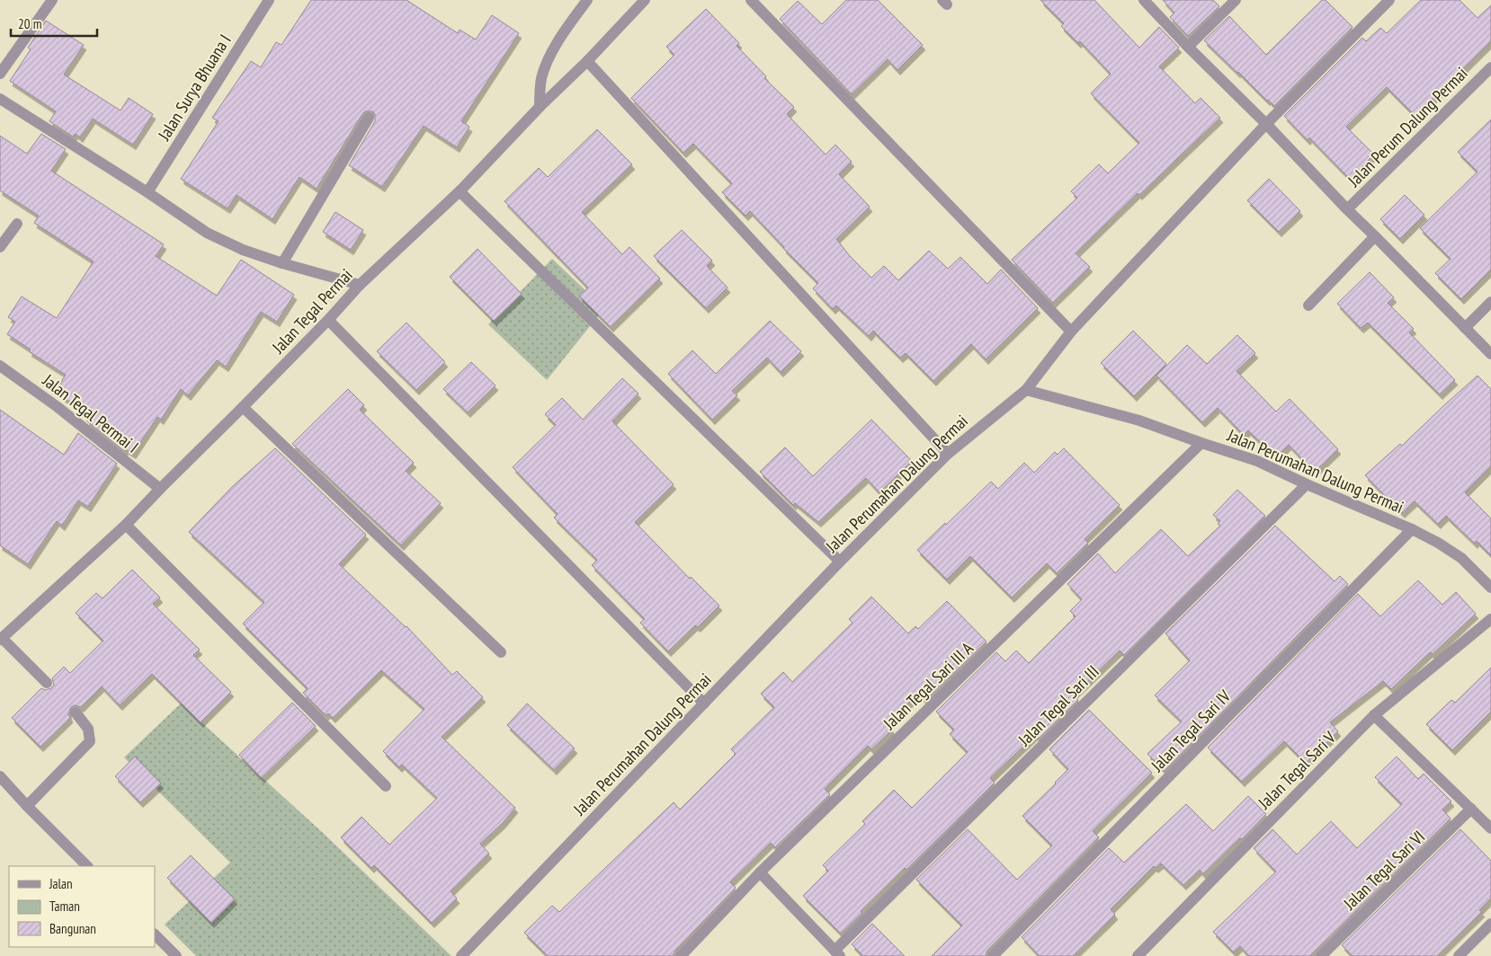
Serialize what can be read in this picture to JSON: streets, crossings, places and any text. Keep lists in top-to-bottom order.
{
  "streets": {
    "street": [
      "Jalan Surya Bhuana I",
      "Jalan Perum Dalung Permai",
      "Jalan Tegal Permai",
      "Jalan Tegal Permai I",
      "Jalan Perumahan Dalung Permai",
      "Jalan Tegal Sari III A",
      "Jalan Tegal Sari III",
      "Jalan Tegal Sari IV",
      "Jalan Tegal Sari V",
      "Jalan Tegal Sari VI"
    ]
  },
  "crossings": [
    ["Jalan Tegal Permai", "Jalan Tegal Permai I"],
    ["Jalan Perumahan Dalung Permai", "Jalan Tegal Sari III A"],
    ["Jalan Perumahan Dalung Permai", "Jalan Tegal Sari III"],
    ["Jalan Perumahan Dalung Permai", "Jalan Tegal Sari IV"]
  ],
  "legend": ["Jalan", "Taman", "Bangunan"],
  "scale_bar": "20 m"
}
